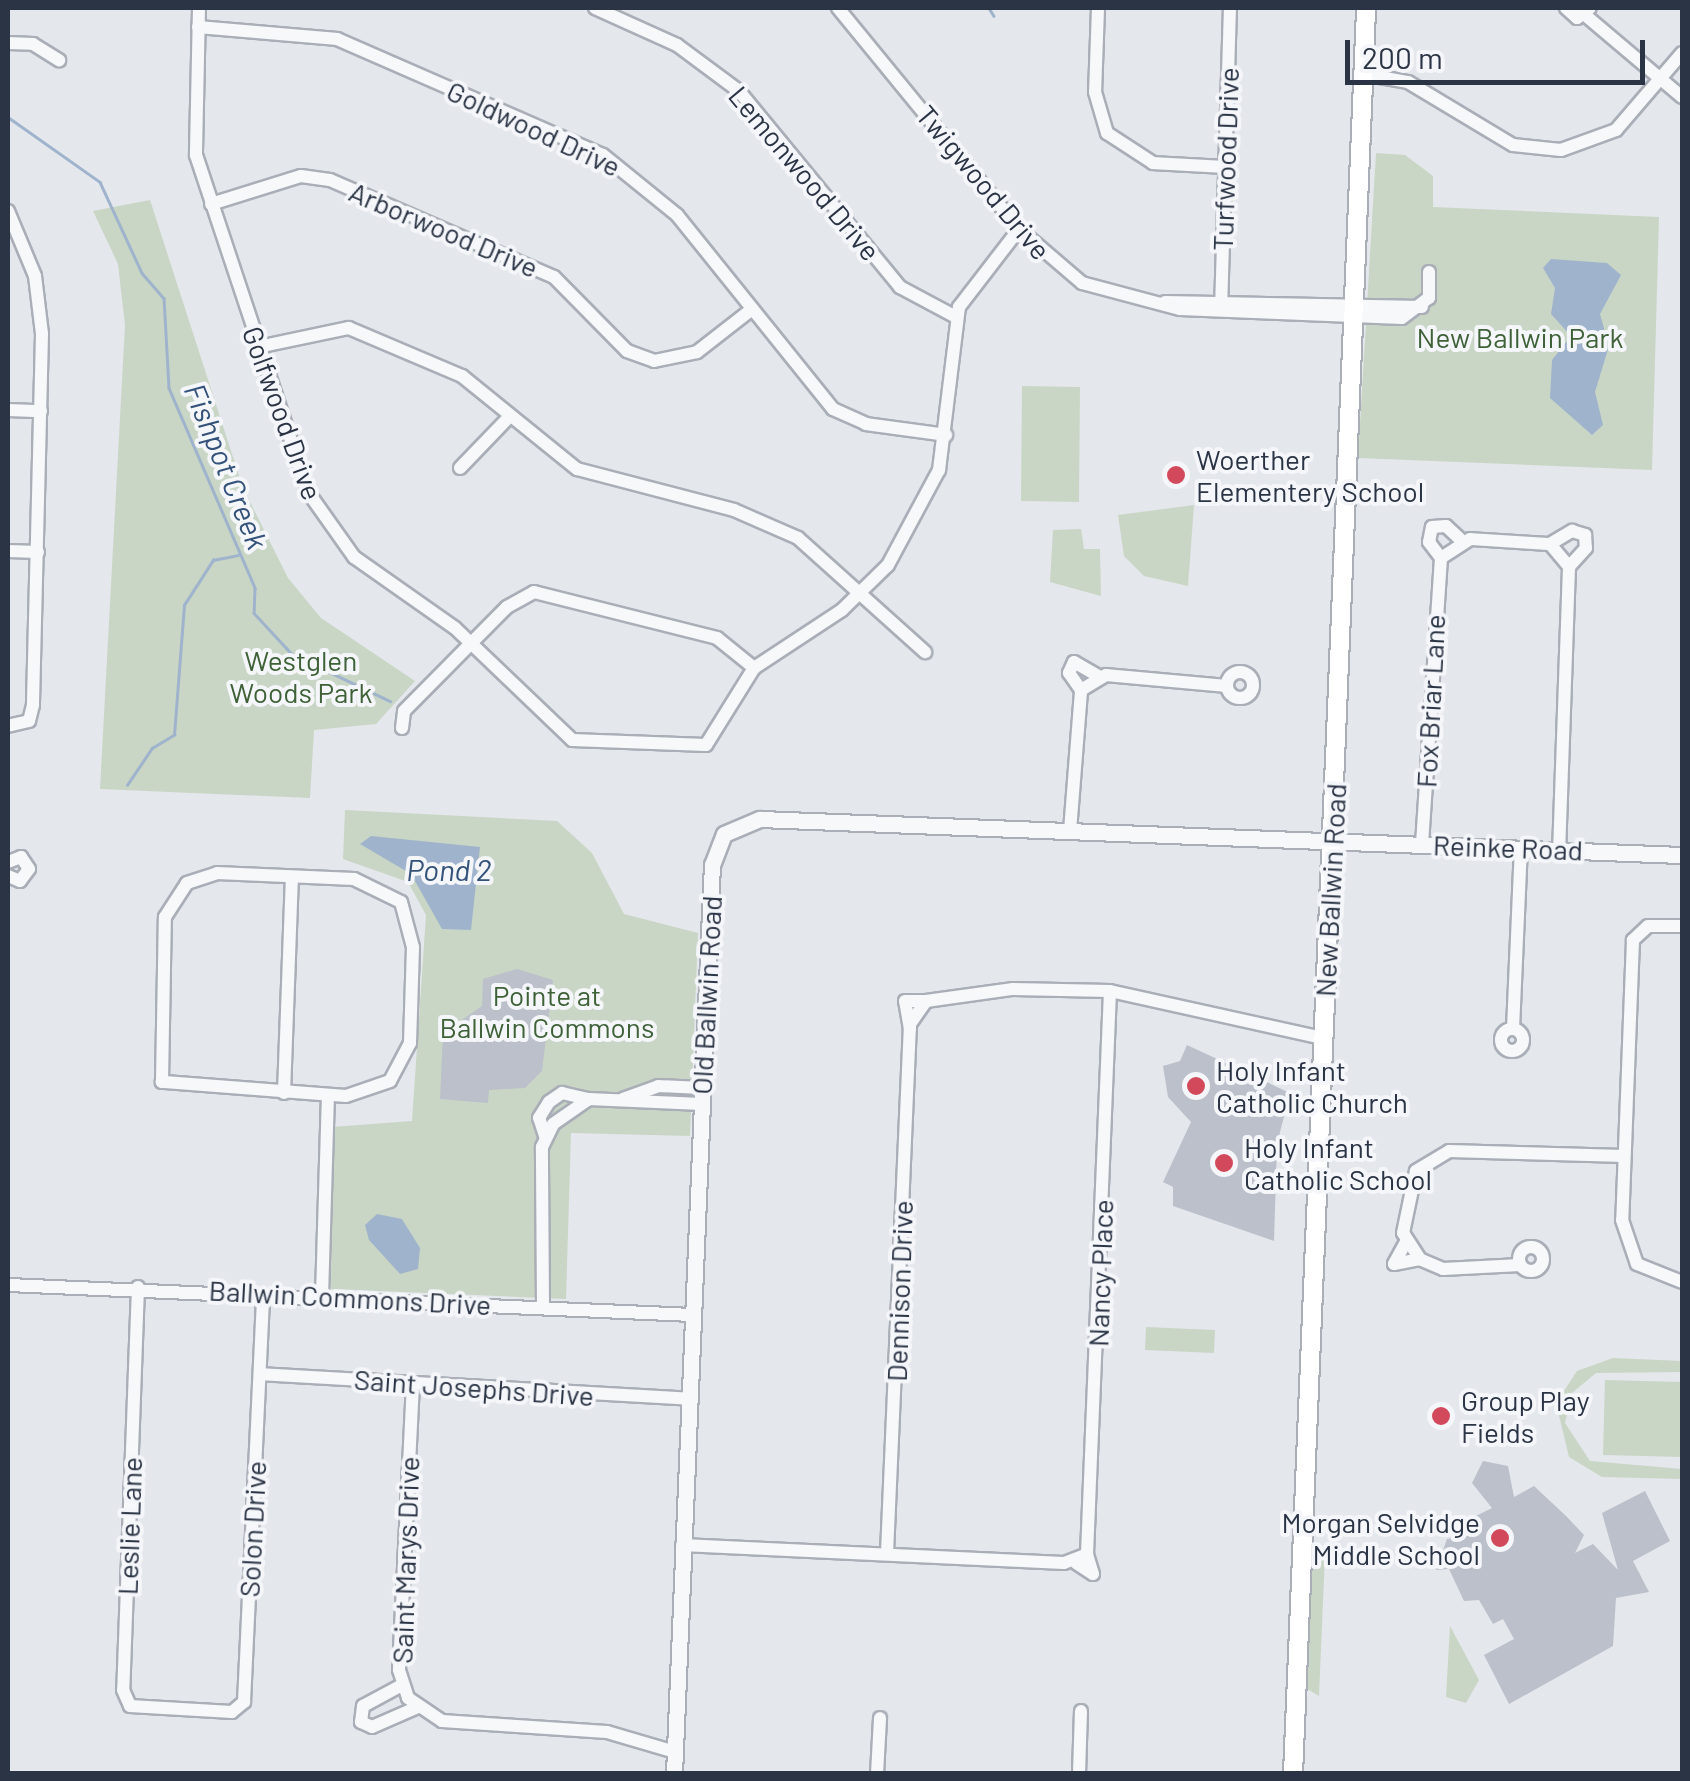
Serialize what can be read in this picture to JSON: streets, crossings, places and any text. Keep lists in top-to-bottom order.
{
  "streets": {
    "main road": ["New Ballwin Road"],
    "street": [
      "Goldwood Drive",
      "Turfwood Drive",
      "Lemonwood Drive",
      "Twigwood Drive",
      "Arborwood Drive",
      "Golfwood Drive",
      "Fox Briar Lane",
      "Reinke Road",
      "Old Ballwin Road",
      "Nancy Place",
      "Dennison Drive",
      "Ballwin Commons Drive",
      "Saint Josephs Drive",
      "Leslie Lane",
      "Solon Drive",
      "Saint Marys Drive"
    ]
  },
  "crossings": [
    ["Goldwood Drive", "Arborwood Drive"],
    ["Goldwood Drive", "Golfwood Drive"],
    ["Turfwood Drive", "Twigwood Drive"],
    ["Twigwood Drive", "New Ballwin Road"],
    ["Arborwood Drive", "Golfwood Drive"],
    ["Fox Briar Lane", "Reinke Road"],
    ["Reinke Road", "New Ballwin Road"],
    ["Reinke Road", "Old Ballwin Road"],
    ["New Ballwin Road", "Old Ballwin Road"],
    ["New Ballwin Road", "Dennison Drive"],
    ["Old Ballwin Road", "Nancy Place"],
    ["Old Ballwin Road", "Ballwin Commons Drive"],
    ["Old Ballwin Road", "Saint Josephs Drive"],
    ["Nancy Place", "Dennison Drive"],
    ["Ballwin Commons Drive", "Leslie Lane"],
    ["Ballwin Commons Drive", "Solon Drive"],
    ["Saint Josephs Drive", "Solon Drive"],
    ["Saint Josephs Drive", "Saint Marys Drive"],
    ["Leslie Lane", "Solon Drive"]
  ],
  "water": ["Fishpot Creek", "Pond 2"],
  "parks": ["New Ballwin Park", "Westglen Woods Park", "Pointe at Ballwin Commons"],
  "places": [
    "Woerther Elementery School",
    "Holy Infant Catholic Church",
    "Holy Infant Catholic School",
    "Group Play Fields",
    "Morgan Selvidge Middle School"
  ],
  "scale_bar": "200 m"
}
